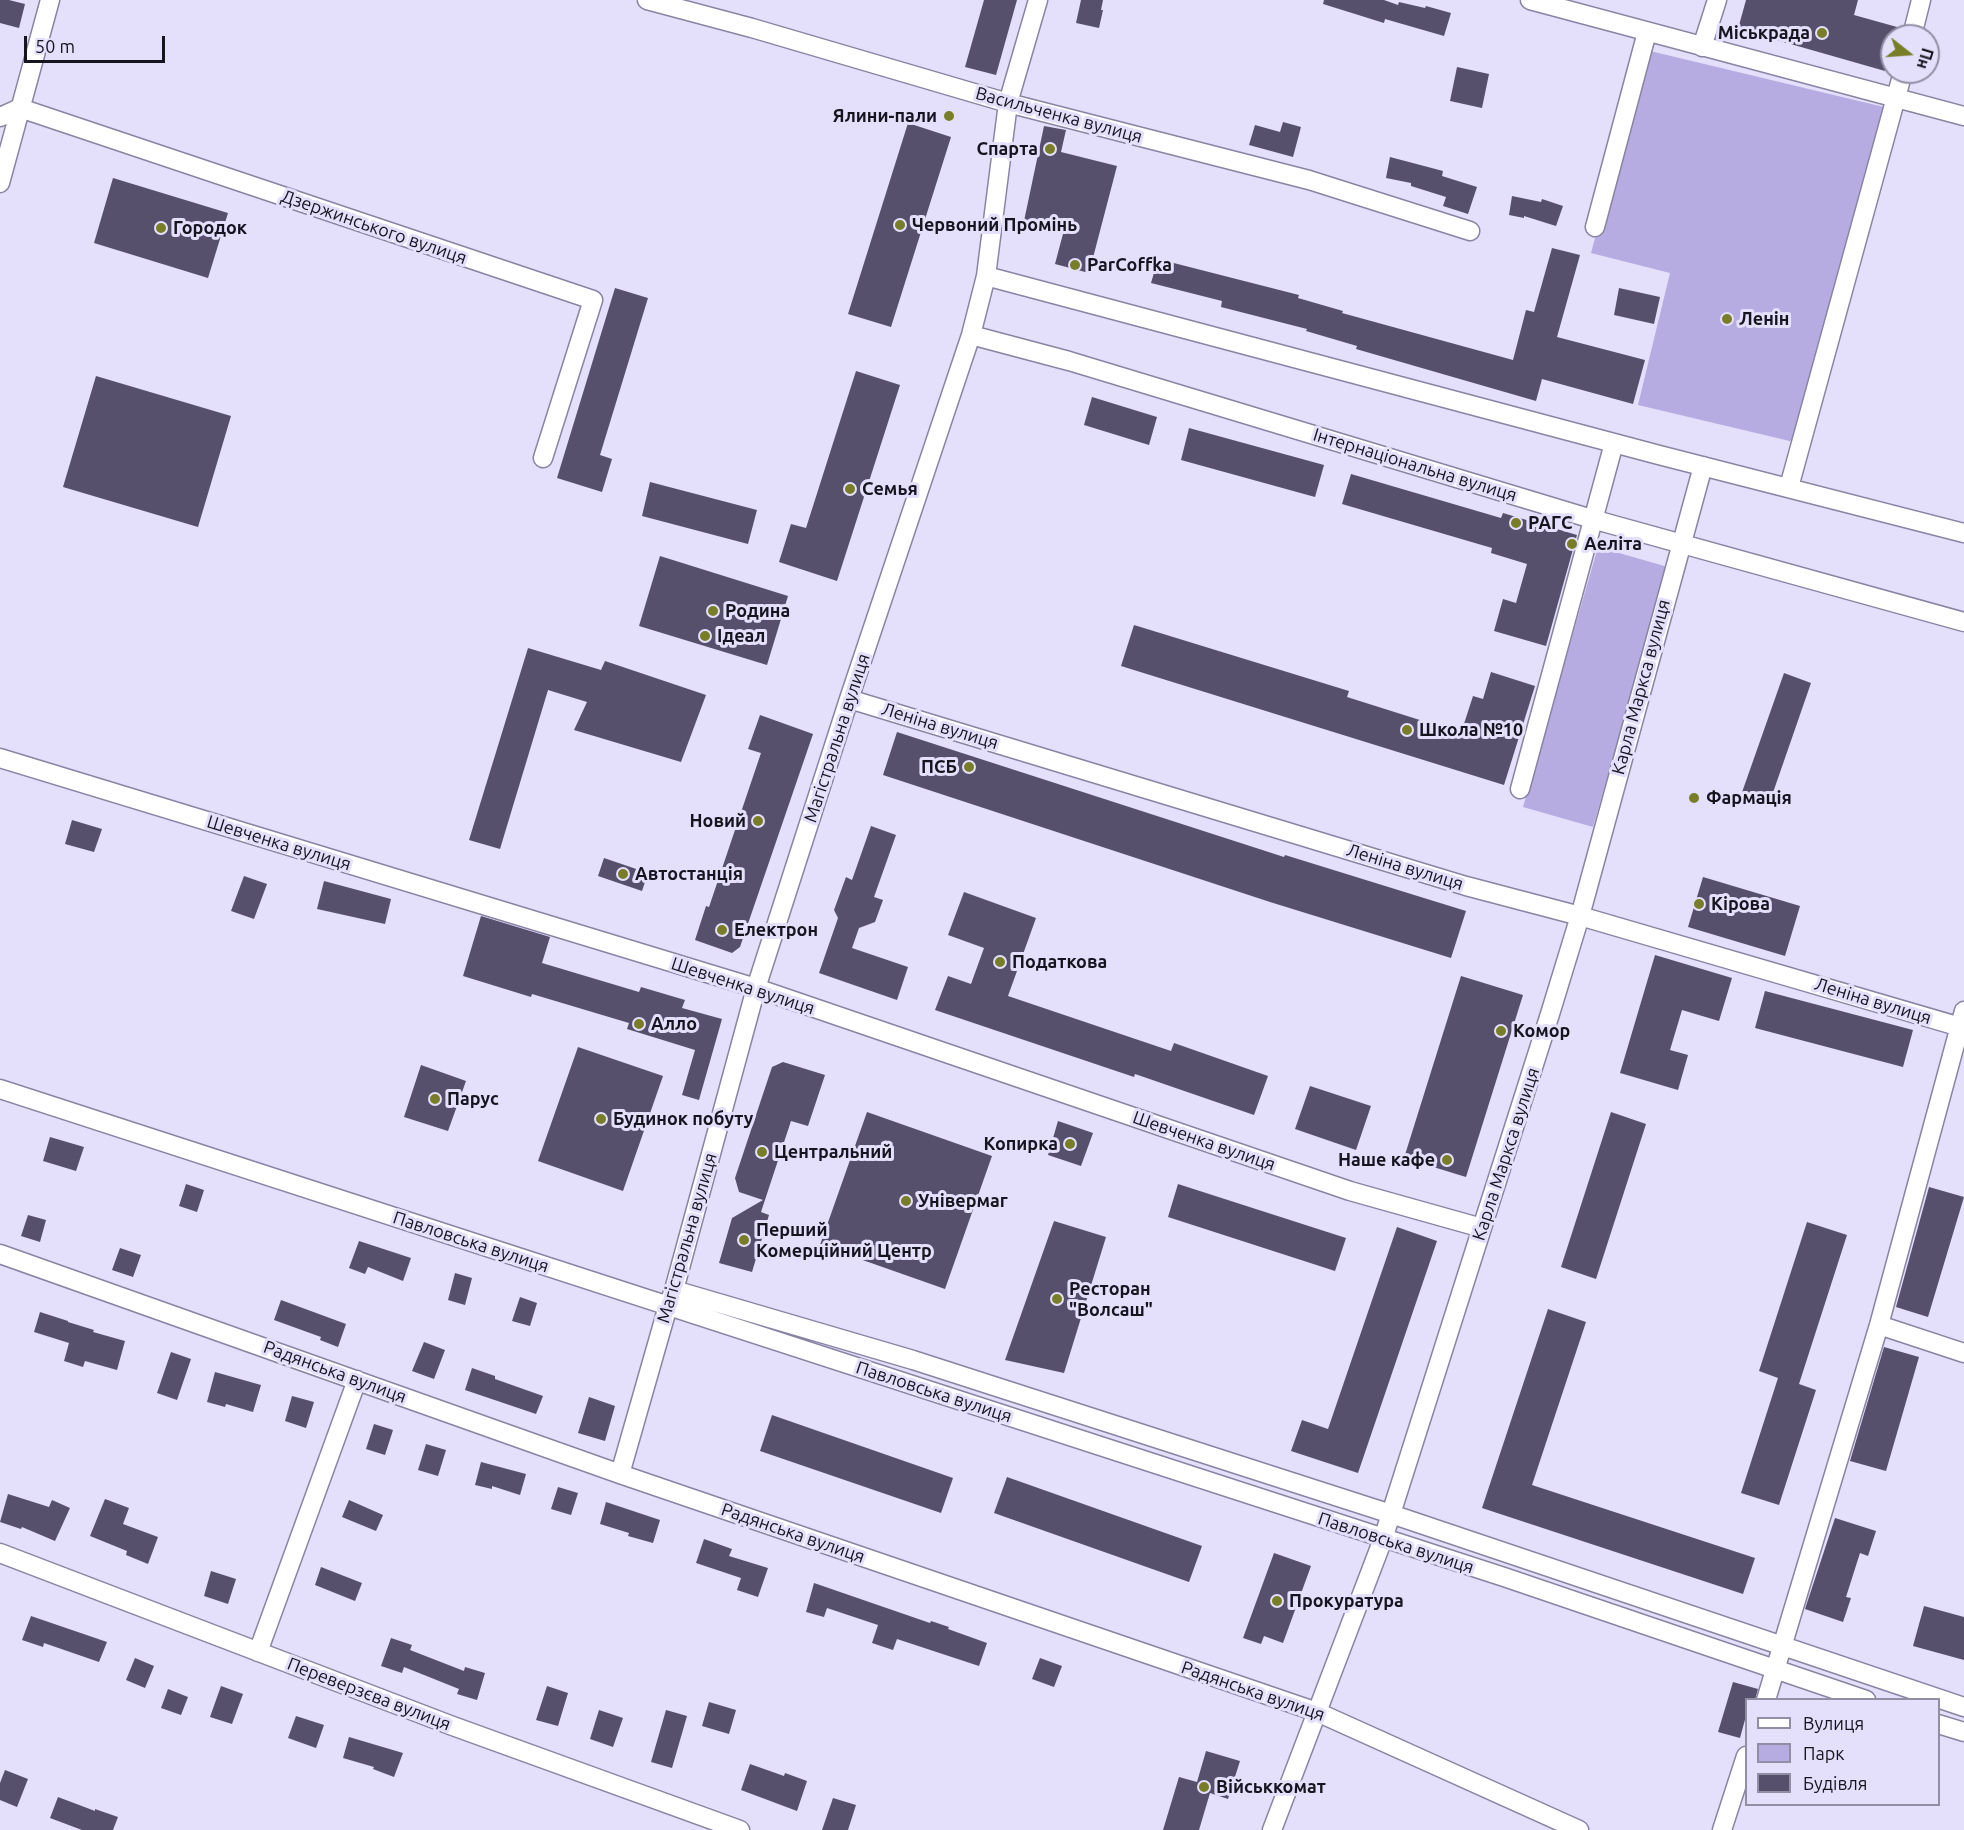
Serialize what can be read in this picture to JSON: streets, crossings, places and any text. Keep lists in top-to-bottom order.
{
  "streets": {
    "street": [
      "Васильченка вулиця",
      "Дзержинського вулиця",
      "Інтернаціональна вулиця",
      "Карла Маркса вулиця",
      "Леніна вулиця",
      "Магістральна вулиця",
      "Шевченка вулиця",
      "Павловська вулиця",
      "Радянська вулиця",
      "Переверзєва вулиця"
    ]
  },
  "crossings": [
    ["Васильченка вулиця", "Магістральна вулиця"],
    ["Інтернаціональна вулиця", "Карла Маркса вулиця"],
    ["Інтернаціональна вулиця", "Магістральна вулиця"],
    ["Карла Маркса вулиця", "Леніна вулиця"],
    ["Карла Маркса вулиця", "Шевченка вулиця"],
    ["Карла Маркса вулиця", "Павловська вулиця"],
    ["Карла Маркса вулиця", "Радянська вулиця"],
    ["Леніна вулиця", "Магістральна вулиця"],
    ["Магістральна вулиця", "Шевченка вулиця"],
    ["Магістральна вулиця", "Павловська вулиця"],
    ["Магістральна вулиця", "Радянська вулиця"]
  ],
  "places": [
    "Міськрада",
    "Ялини-пали",
    "Спарта",
    "Червоний Промінь",
    "Городок",
    "ParCoffka",
    "Ленін",
    "Семья",
    "РАГС",
    "Аеліта",
    "Родина",
    "Ідеал",
    "Школа №10",
    "ПСБ",
    "Фармація",
    "Новий",
    "Автостанція",
    "Кірова",
    "Електрон",
    "Податкова",
    "Алло",
    "Комор",
    "Парус",
    "Будинок побуту",
    "Копирка",
    "Центральний",
    "Наше кафе",
    "Універмаг",
    "Перший Комерційний Центр",
    "Ресторан \"Волсаш\"",
    "Прокуратура",
    "Військкомат"
  ],
  "legend": ["Вулиця", "Парк", "Будівля"],
  "scale_bar": "50 m",
  "north": "right"
}
